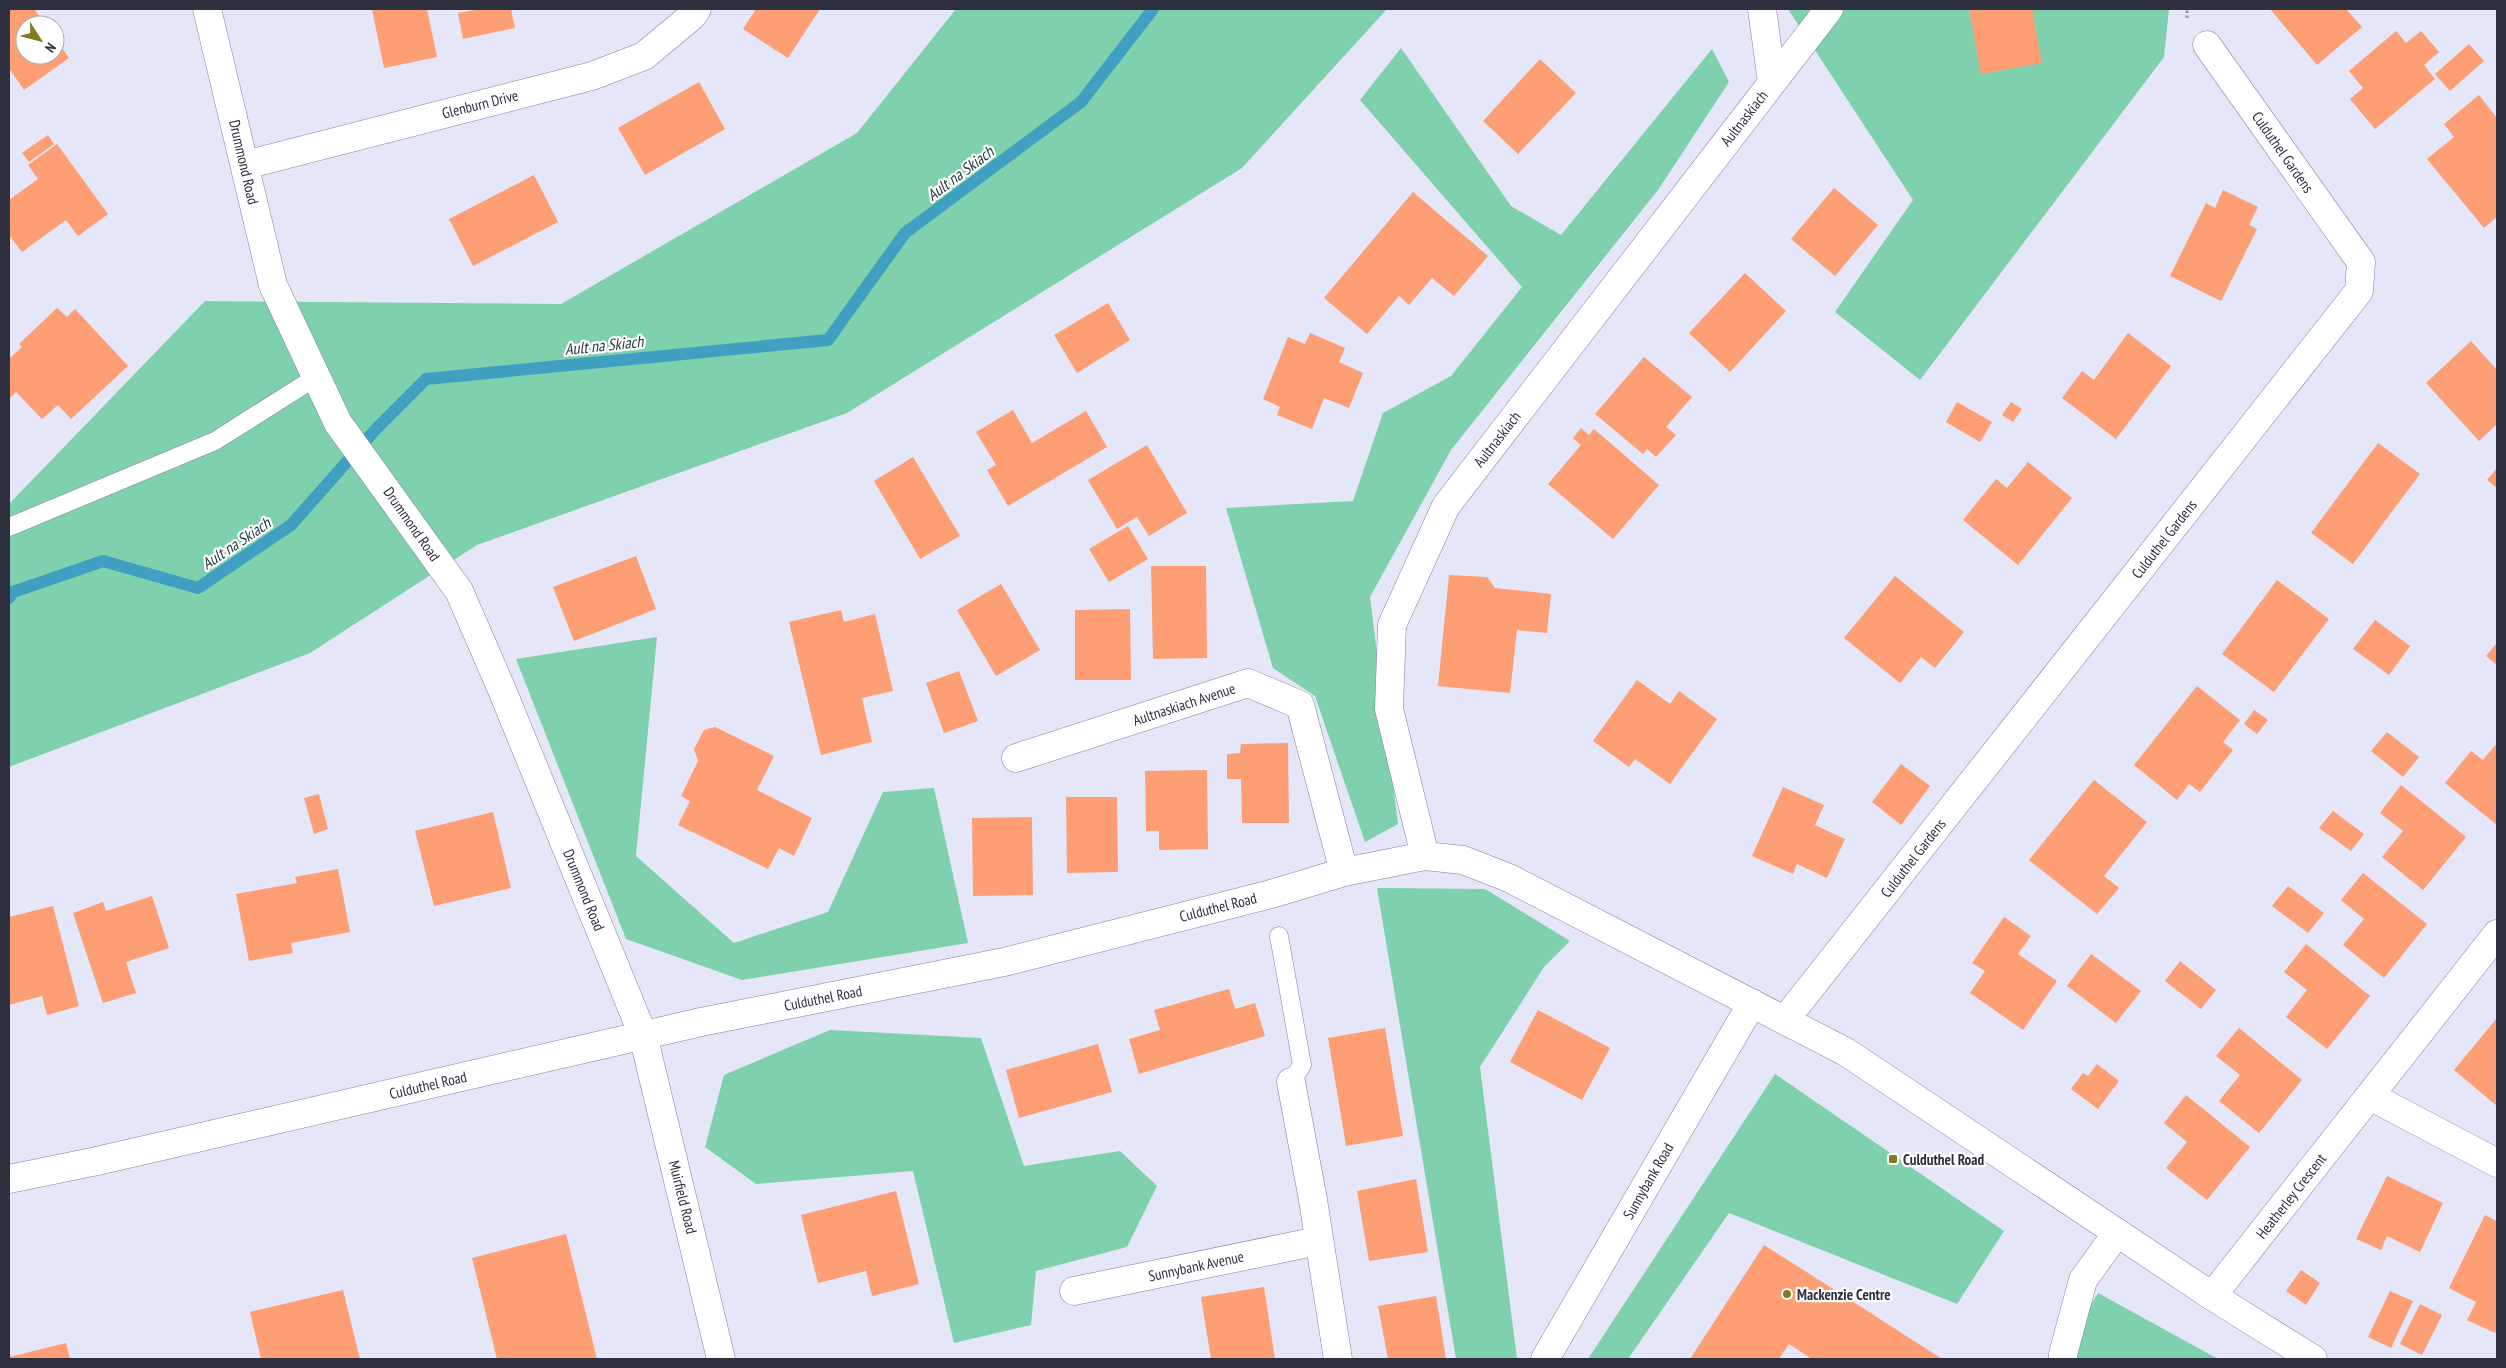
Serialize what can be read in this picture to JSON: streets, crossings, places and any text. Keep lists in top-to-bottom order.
{
  "streets": {
    "street": [
      "Glenburn Drive",
      "Aultnaskiach",
      "Culduthel Gardens",
      "Drummond Road",
      "Aultnaskiach Avenue",
      "Culduthel Road",
      "Sunnybank Road",
      "Heatherley Crescent",
      "Muirfield Road",
      "Sunnybank Avenue"
    ]
  },
  "crossings": [
    ["Glenburn Drive", "Drummond Road"],
    ["Aultnaskiach", "Culduthel Road"],
    ["Culduthel Gardens", "Culduthel Road"],
    ["Drummond Road", "Culduthel Road"],
    ["Drummond Road", "Muirfield Road"],
    ["Aultnaskiach Avenue", "Culduthel Road"],
    ["Culduthel Road", "Sunnybank Road"],
    ["Culduthel Road", "Heatherley Crescent"],
    ["Culduthel Road", "Muirfield Road"]
  ],
  "water": ["Ault na Skiach"],
  "places": {
    "transit": ["Culduthel Road"],
    "other": ["Mackenzie Centre"]
  },
  "north": "bottom right"
}
